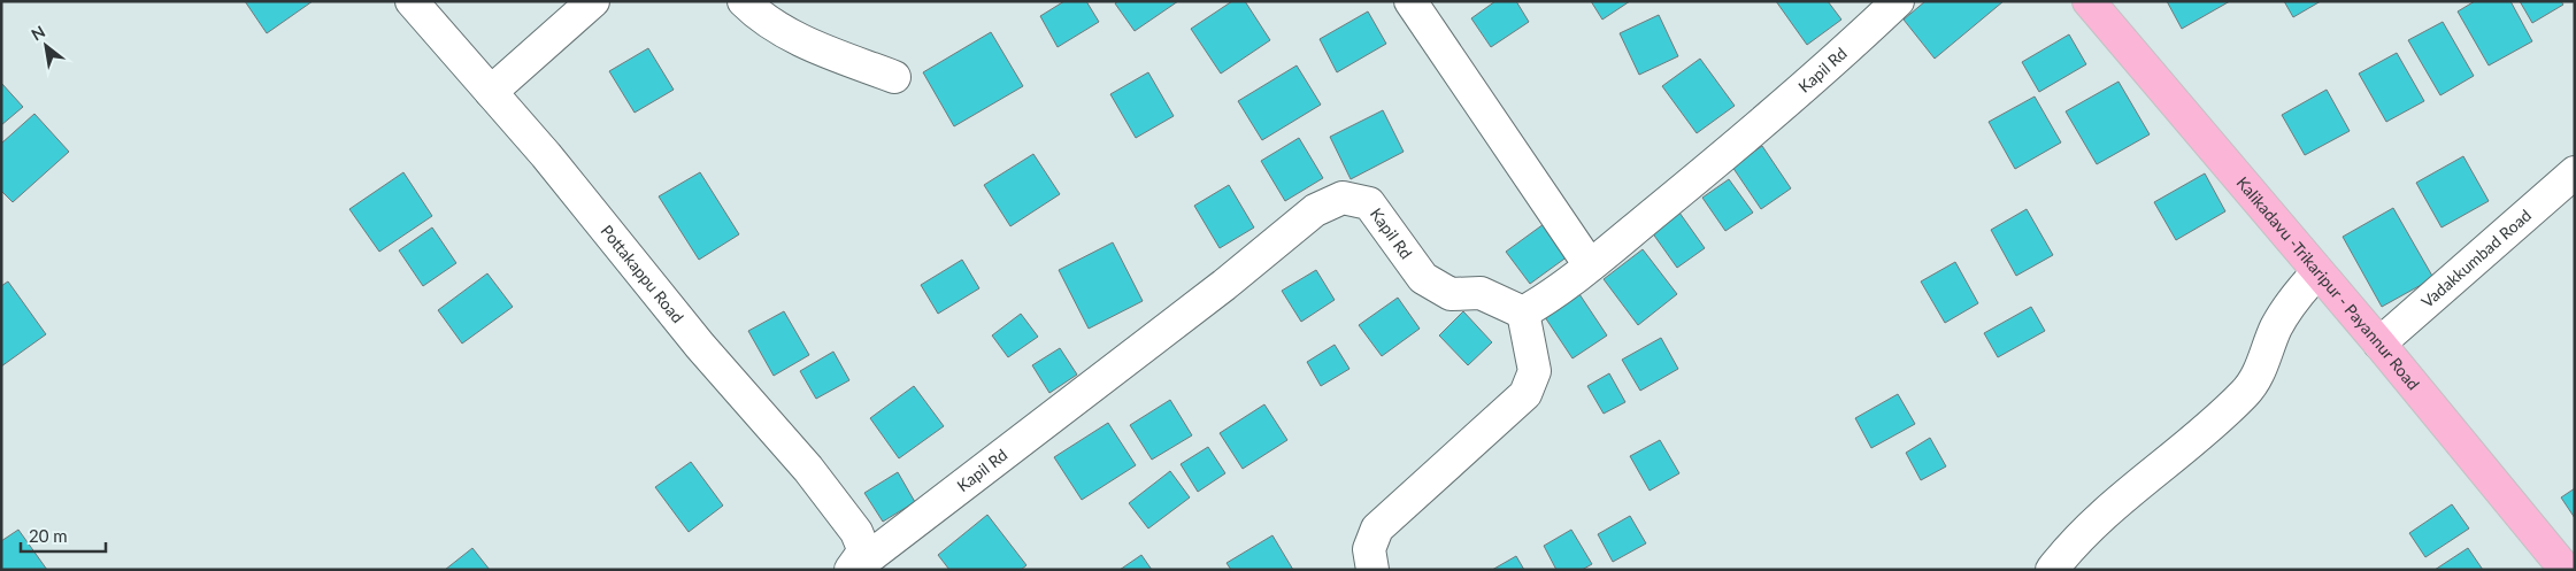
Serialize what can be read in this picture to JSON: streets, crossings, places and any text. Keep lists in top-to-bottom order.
{
  "streets": {
    "main road": ["Kalikadavu -Trikaripur - Payannur Road"],
    "street": ["Kapil Rd", "Vadakkumbad Road", "Pottakappu Road"]
  },
  "crossings": [
    ["Kapil Rd", "Pottakappu Road"],
    ["Vadakkumbad Road", "Kalikadavu -Trikaripur - Payannur Road"]
  ],
  "scale_bar": "20 m",
  "north": "top left"
}
